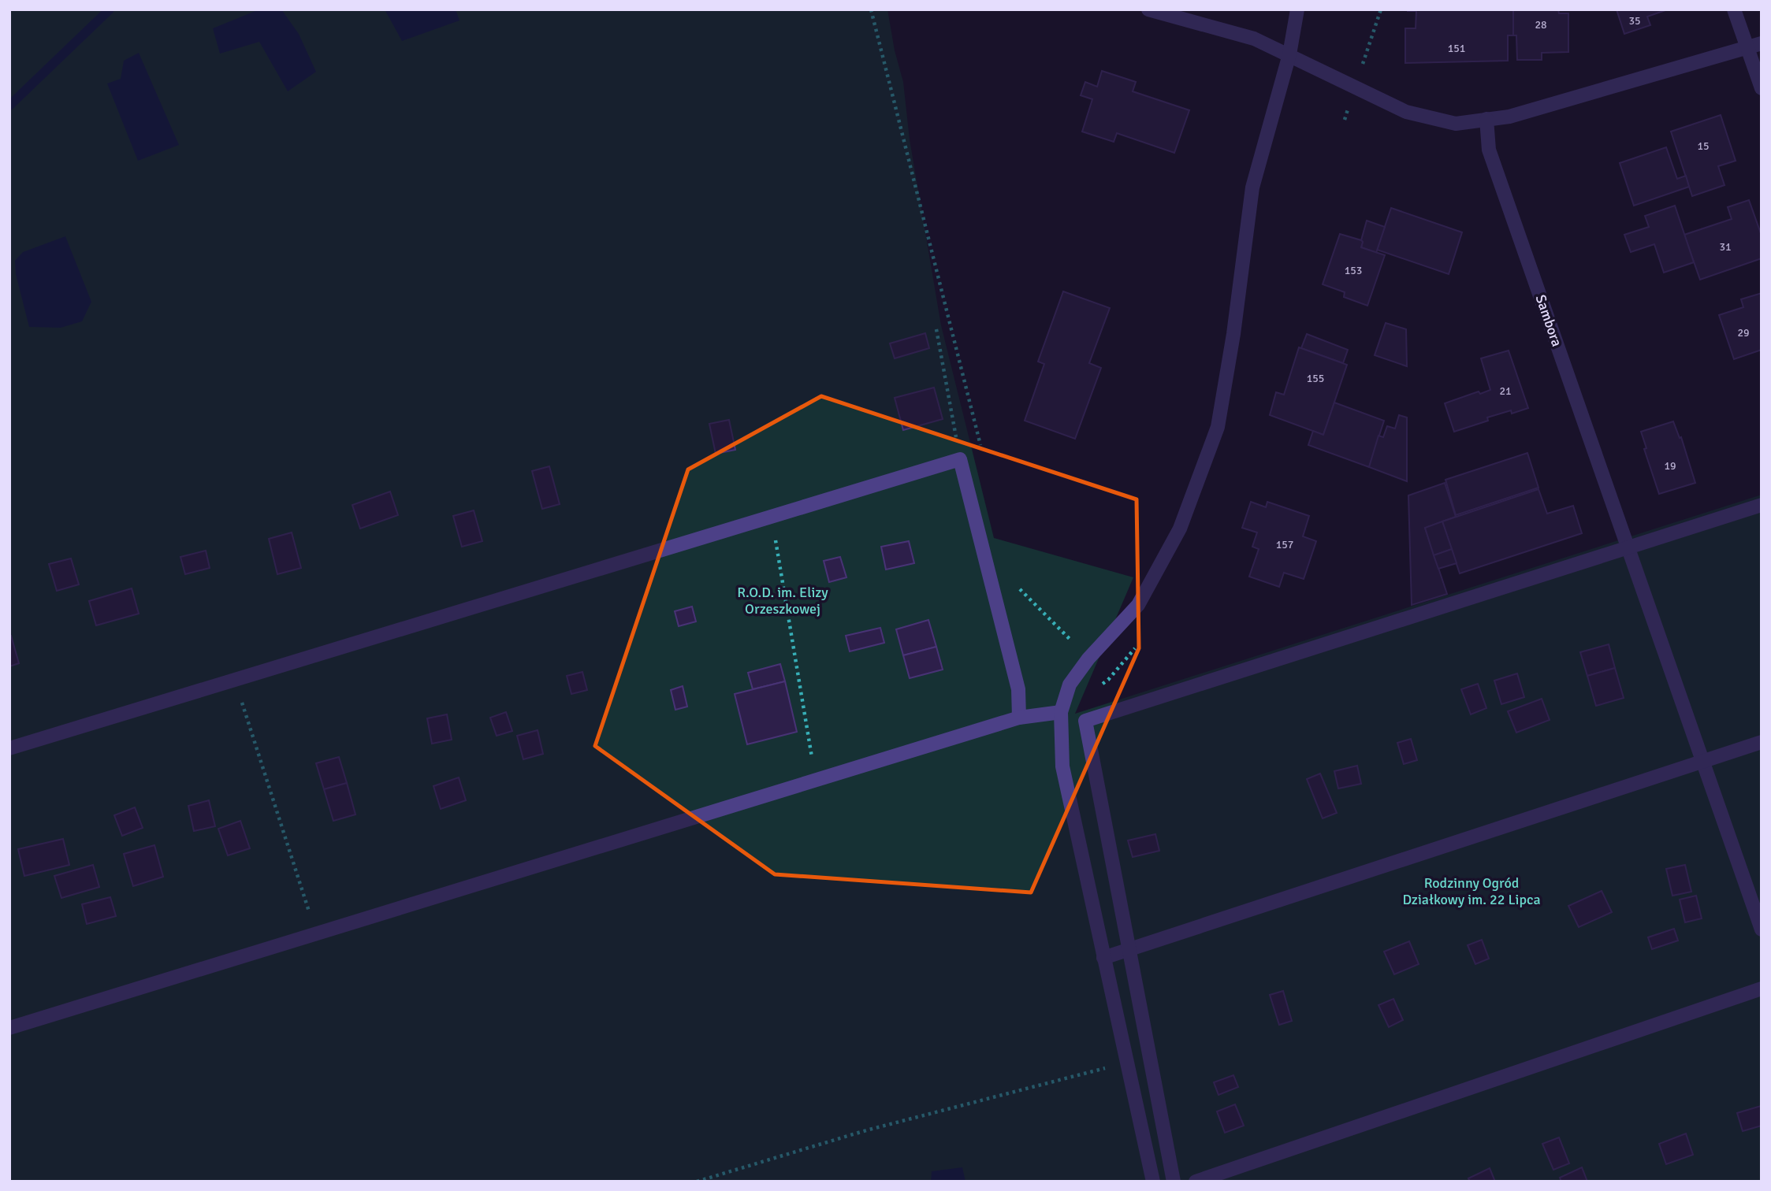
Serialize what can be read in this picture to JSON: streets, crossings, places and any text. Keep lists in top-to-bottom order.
{
  "streets": {
    "street": ["Sambora"]
  },
  "parks": ["R.O.D. im. Elizy Orzeszkowej", "Rodzinny Ogród Działkowy im. 22 Lipca"],
  "house_numbers": [
    "35",
    "28",
    "151",
    "15",
    "31",
    "153",
    "29",
    "155",
    "21",
    "19",
    "157"
  ]
}
